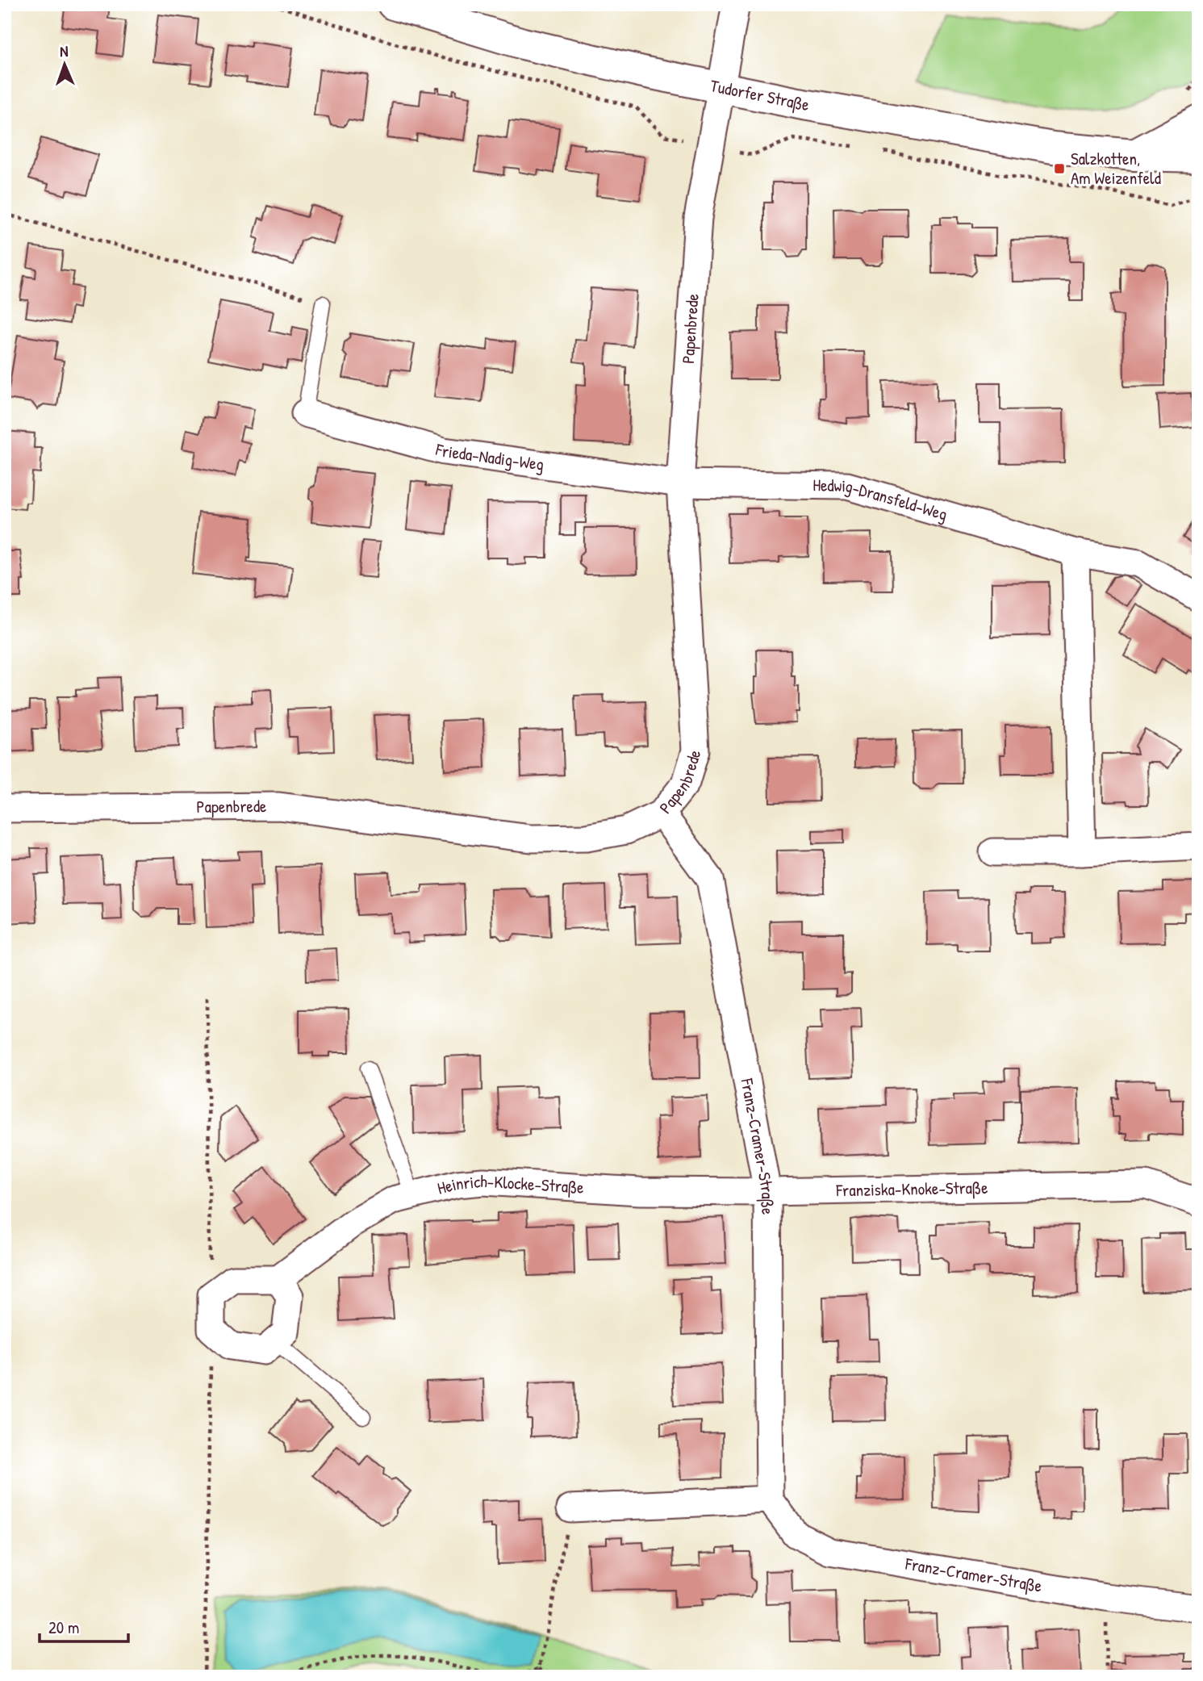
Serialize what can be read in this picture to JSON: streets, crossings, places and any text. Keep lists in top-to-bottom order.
{
  "streets": {
    "main road": ["Tudorfer Straße"],
    "street": [
      "Papenbrede",
      "Frieda-Nadig-Weg",
      "Hedwig-Dransfeld-Weg",
      "Franz-Cramer-Straße",
      "Franziska-Knoke-Straße",
      "Heinrich-Klocke-Straße"
    ]
  },
  "crossings": [
    ["Tudorfer Straße", "Papenbrede"],
    ["Papenbrede", "Frieda-Nadig-Weg"],
    ["Papenbrede", "Hedwig-Dransfeld-Weg"],
    ["Papenbrede", "Franz-Cramer-Straße"],
    ["Frieda-Nadig-Weg", "Hedwig-Dransfeld-Weg"],
    ["Franz-Cramer-Straße", "Franziska-Knoke-Straße"],
    ["Franz-Cramer-Straße", "Heinrich-Klocke-Straße"],
    ["Franziska-Knoke-Straße", "Heinrich-Klocke-Straße"]
  ],
  "places": {
    "transit": ["Salzkotten, Am Weizenfeld"]
  },
  "scale_bar": "20 m",
  "north": "top"
}
